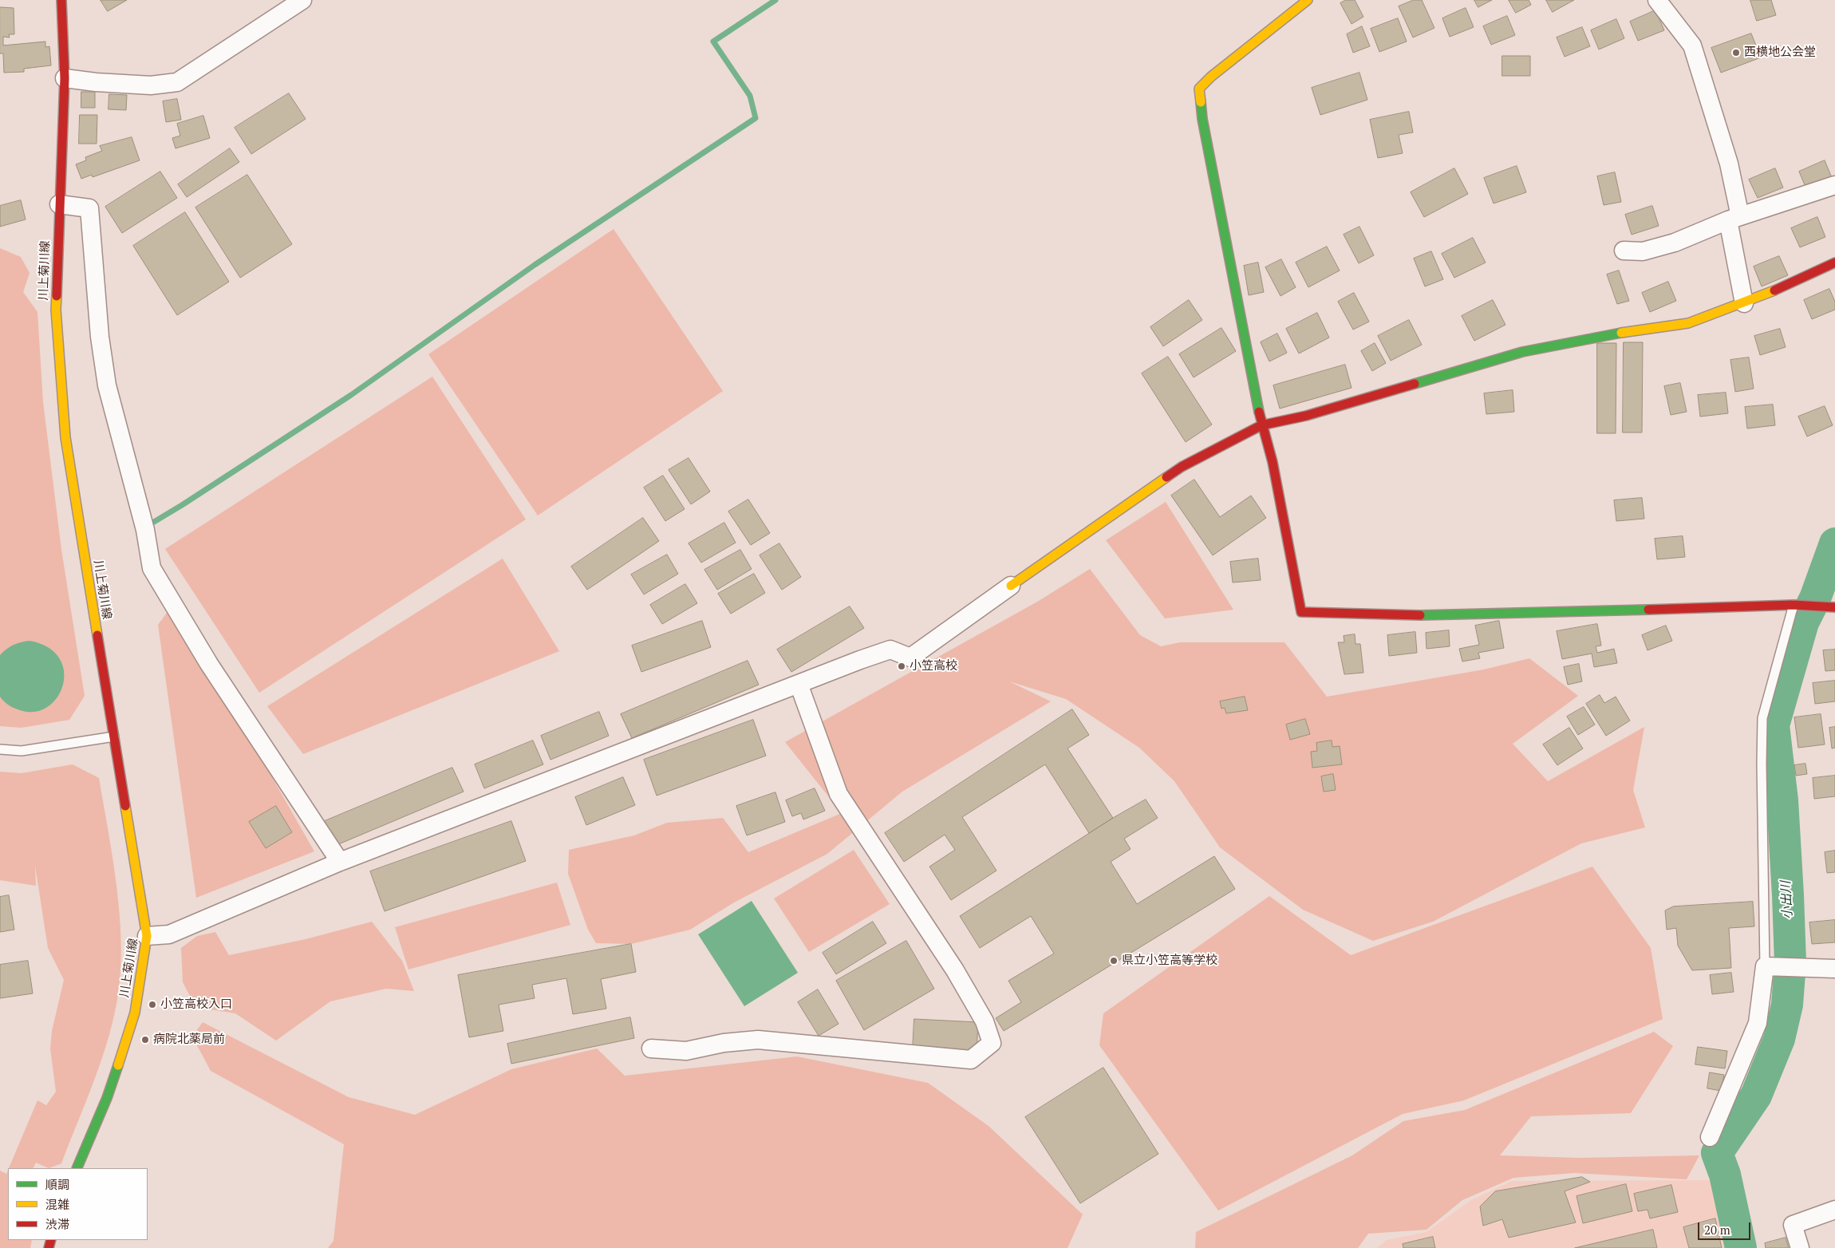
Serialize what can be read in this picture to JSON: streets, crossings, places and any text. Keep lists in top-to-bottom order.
{
  "streets": {
    "street": ["川上菊川線"]
  },
  "water": ["小出川"],
  "places": [
    "西横地公会堂",
    "小笠高校",
    "県立小笠高等学校",
    "小笠高校入口",
    "病院北薬局前"
  ],
  "legend": ["順調", "混雑", "渋滞"],
  "scale_bar": "20 m"
}
